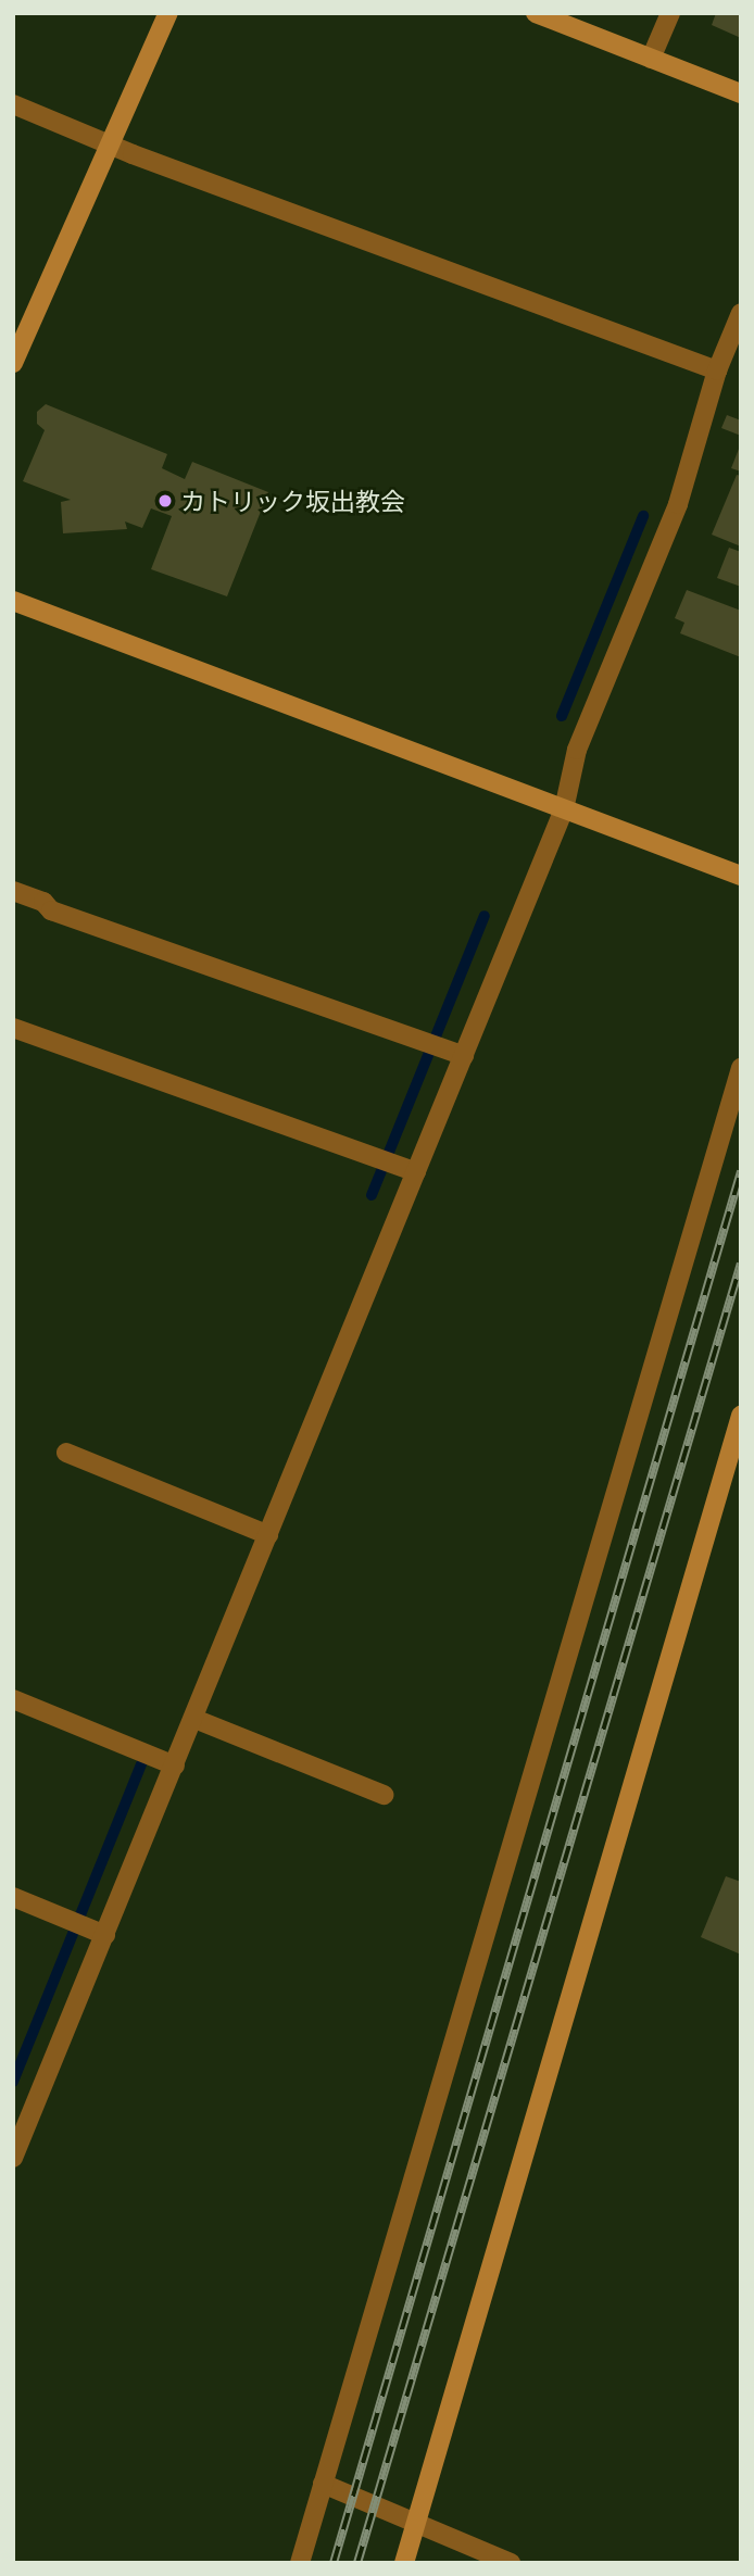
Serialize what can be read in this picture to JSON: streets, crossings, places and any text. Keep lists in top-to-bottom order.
{
  "places": ["カトリック坂出教会"]
}
